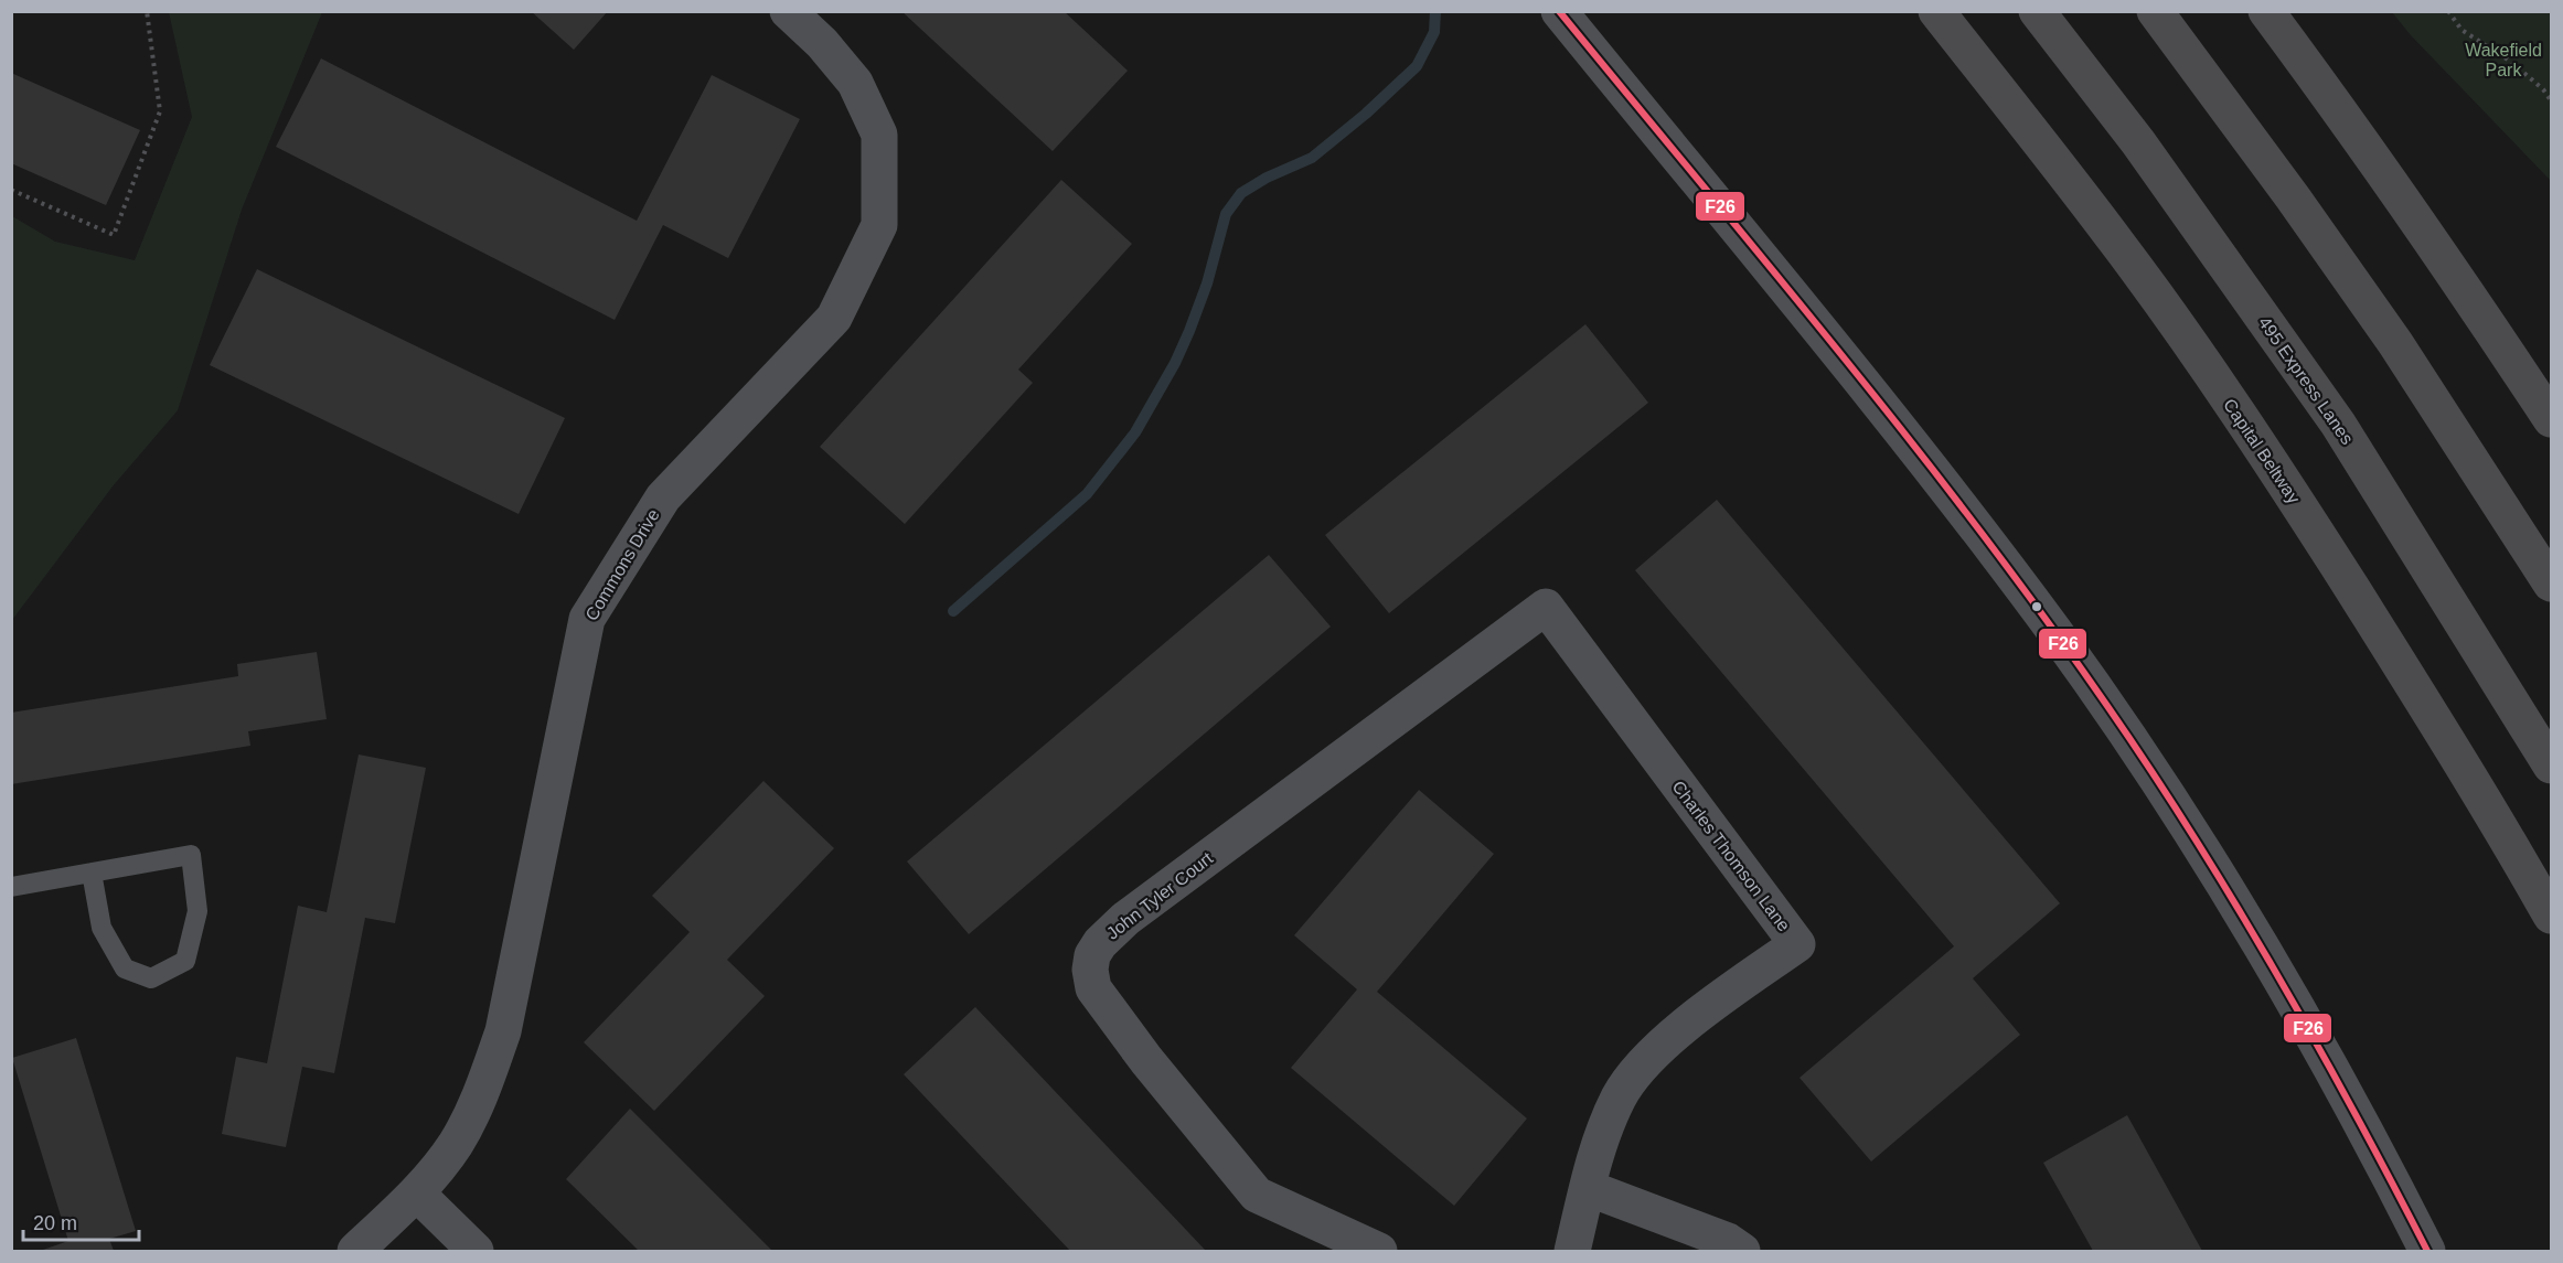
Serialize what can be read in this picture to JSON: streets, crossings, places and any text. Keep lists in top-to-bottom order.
{
  "streets": {
    "highway": ["495 Express Lanes", "Capital Beltway"],
    "street": ["Commons Drive", "Charles Thomson Lane", "John Tyler Court"]
  },
  "crossings": [
    ["Charles Thomson Lane", "John Tyler Court"]
  ],
  "parks": ["Wakefield Park"],
  "lines": ["transit line F26"],
  "scale_bar": "20 m"
}
